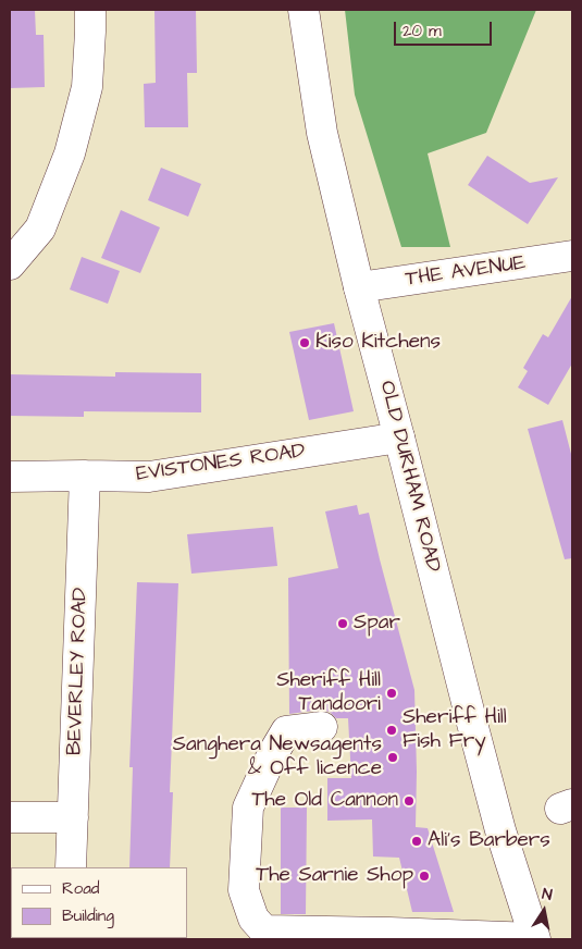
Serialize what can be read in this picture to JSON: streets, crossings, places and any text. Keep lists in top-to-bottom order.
{
  "streets": {
    "street": [
      "THE AVENUE",
      "EVISTONES ROAD",
      "OLD DURHAM ROAD",
      "BEVERLEY ROAD"
    ]
  },
  "crossings": [
    ["THE AVENUE", "OLD DURHAM ROAD"],
    ["EVISTONES ROAD", "OLD DURHAM ROAD"],
    ["EVISTONES ROAD", "BEVERLEY ROAD"]
  ],
  "places": [
    "Kiso Kitchens",
    "Spar",
    "Sheriff Hill Tandoori",
    "Sheriff Hill Fish Fry",
    "Sanghera Newsagents & Off licence",
    "The Old Cannon",
    "Ali's Barbers",
    "The Sarnie Shop"
  ],
  "legend": ["Road", "Building"],
  "scale_bar": "20 m",
  "north": "top"
}
